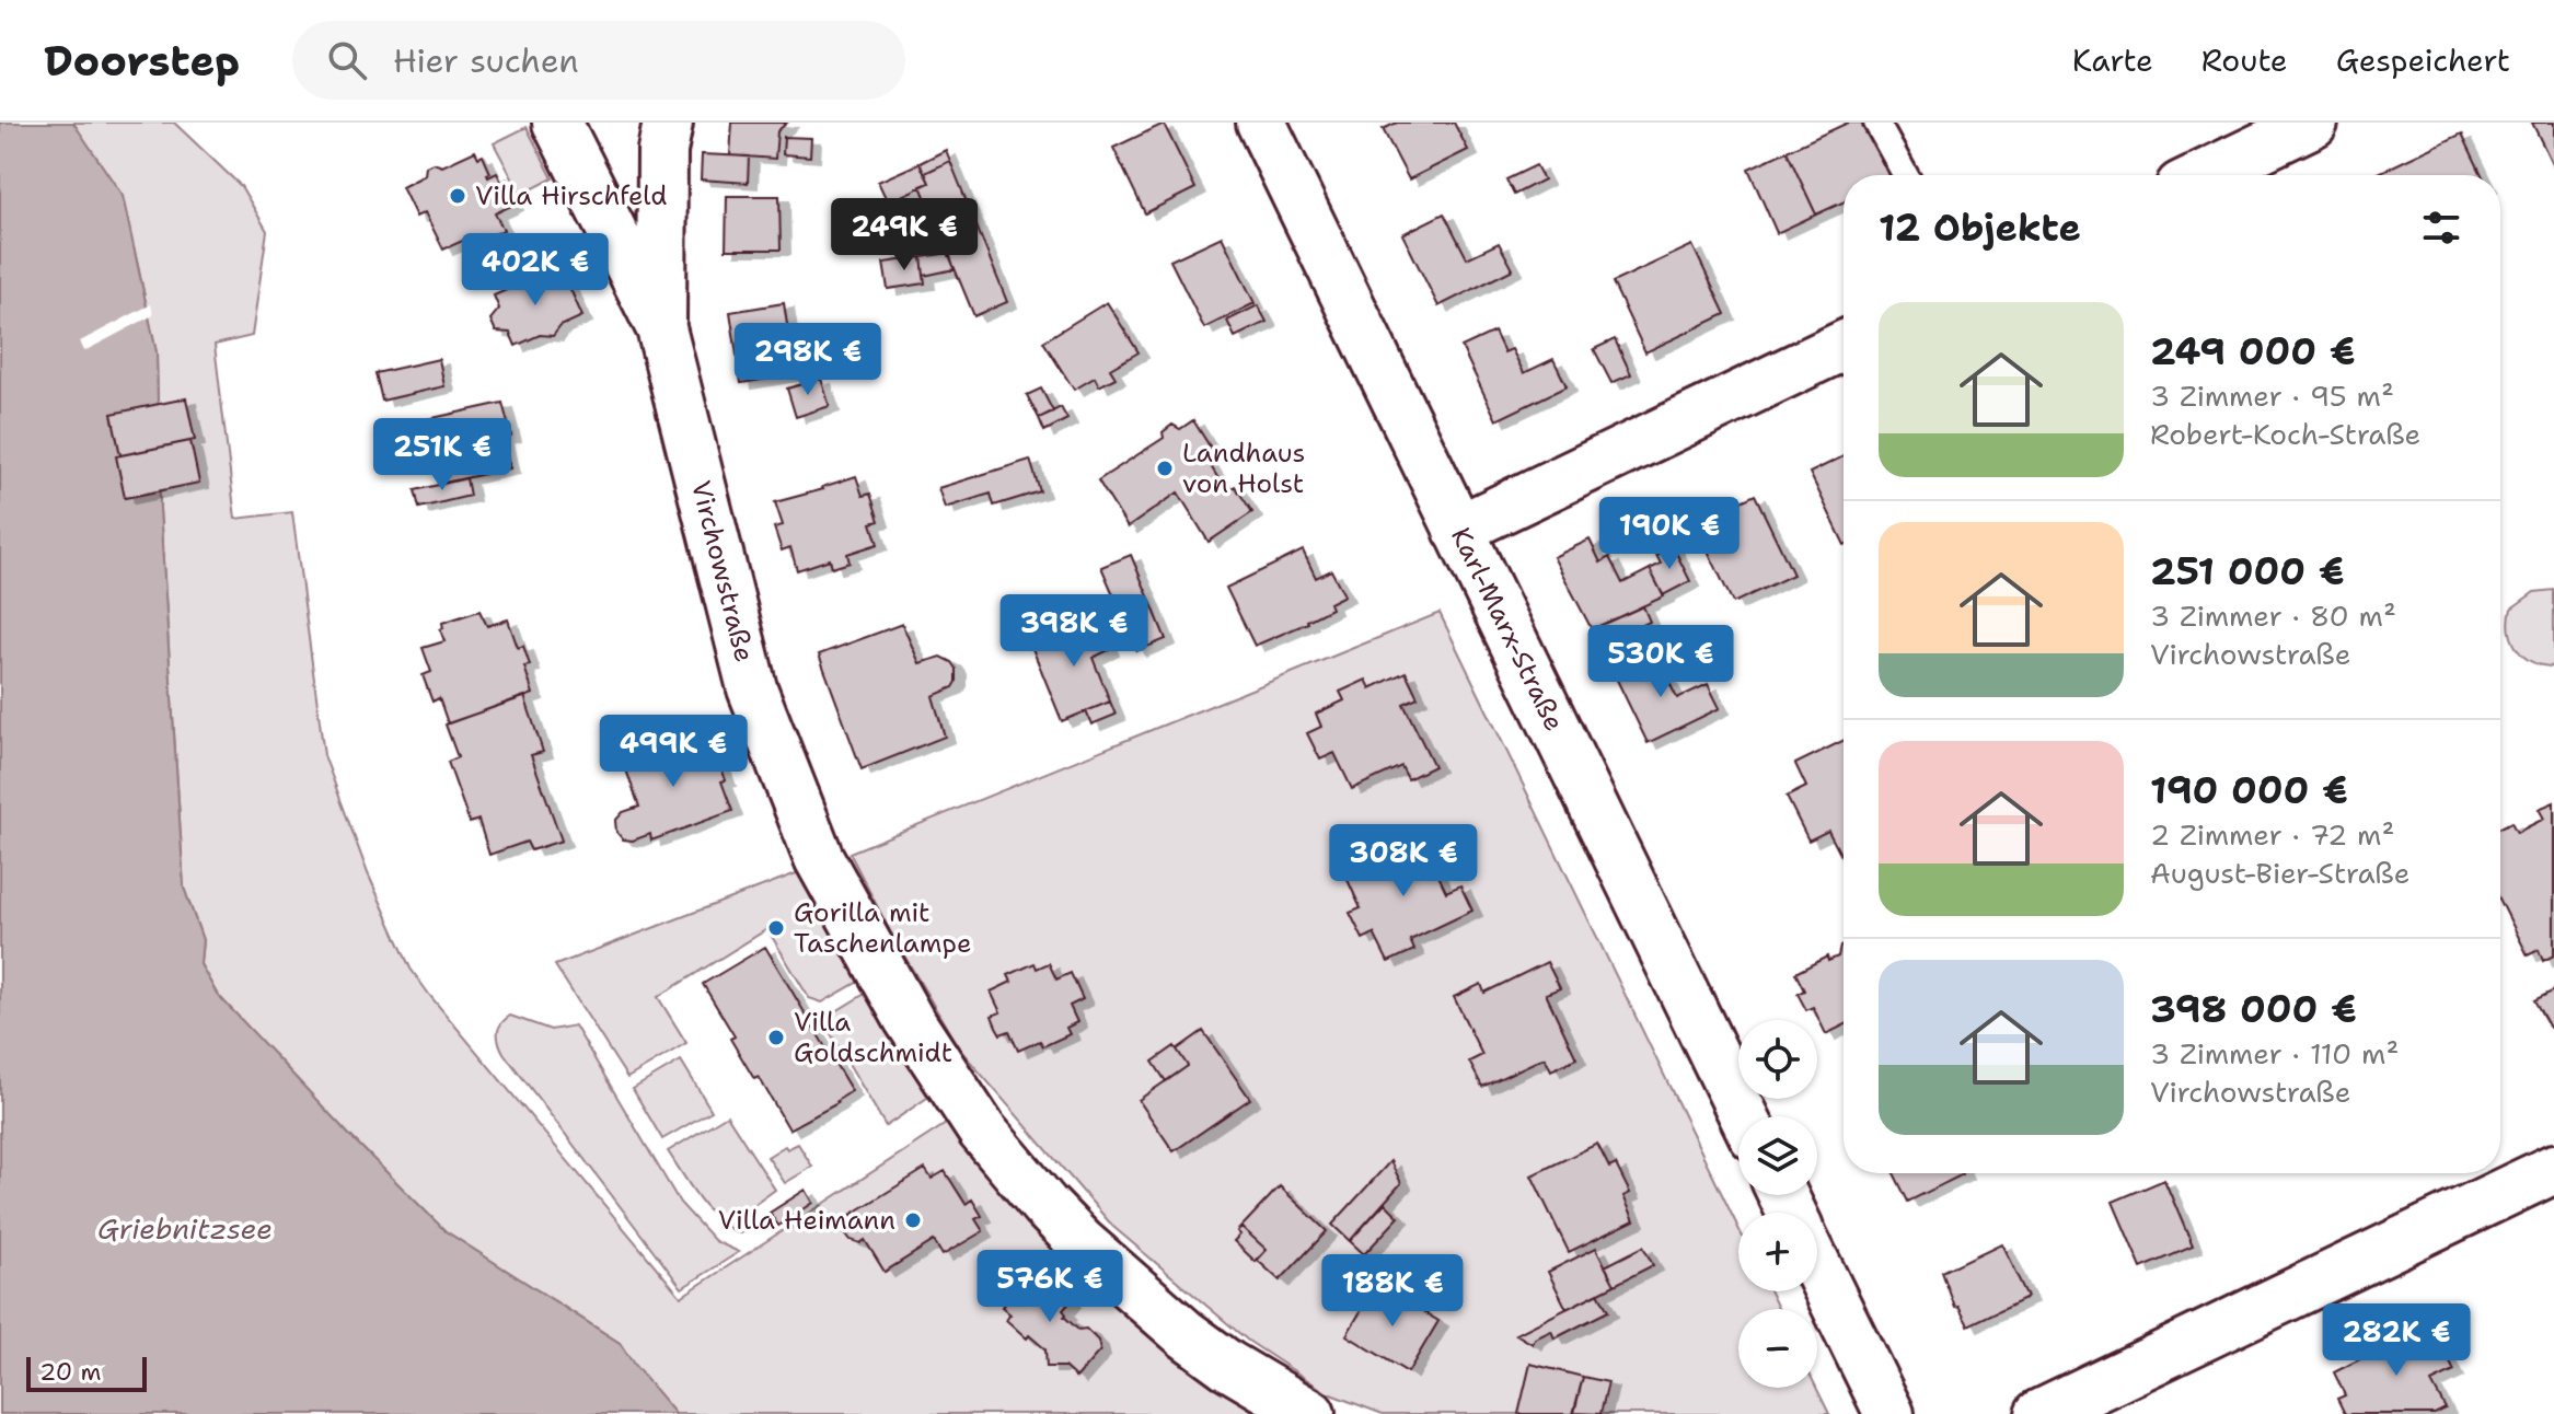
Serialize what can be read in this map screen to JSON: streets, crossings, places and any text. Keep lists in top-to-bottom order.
{
  "streets": {
    "street": ["Virchowstraße", "Karl-Marx-Straße"]
  },
  "water": ["Griebnitzsee"],
  "places": [
    "Villa Hirschfeld",
    "Landhaus von Holst",
    "Gorilla mit Taschenlampe",
    "Villa Goldschmidt",
    "Villa Heimann"
  ],
  "scale_bar": "20 m",
  "page": {
    "header": "Doorstep",
    "search": "Hier suchen",
    "nav": ["Karte", "Route", "Gespeichert"],
    "heading": "12 Objekte",
    "price": [
      "249K €",
      "402K €",
      "298K €",
      "251K €",
      "190K €",
      "398K €",
      "530K €",
      "499K €",
      "308K €",
      "576K €",
      "188K €",
      "282K €"
    ],
    "list": [
      {
        "name": "249 000 €",
        "note": "3 Zimmer · 95 m² · Robert-Koch-Straße"
      },
      {
        "name": "251 000 €",
        "note": "3 Zimmer · 80 m² · Virchowstraße"
      },
      {
        "name": "190 000 €",
        "note": "2 Zimmer · 72 m² · August-Bier-Straße"
      },
      {
        "name": "398 000 €",
        "note": "3 Zimmer · 110 m² · Virchowstraße"
      }
    ],
    "map_buttons": ["+", "−"],
    "scale": "20 m"
  }
}
